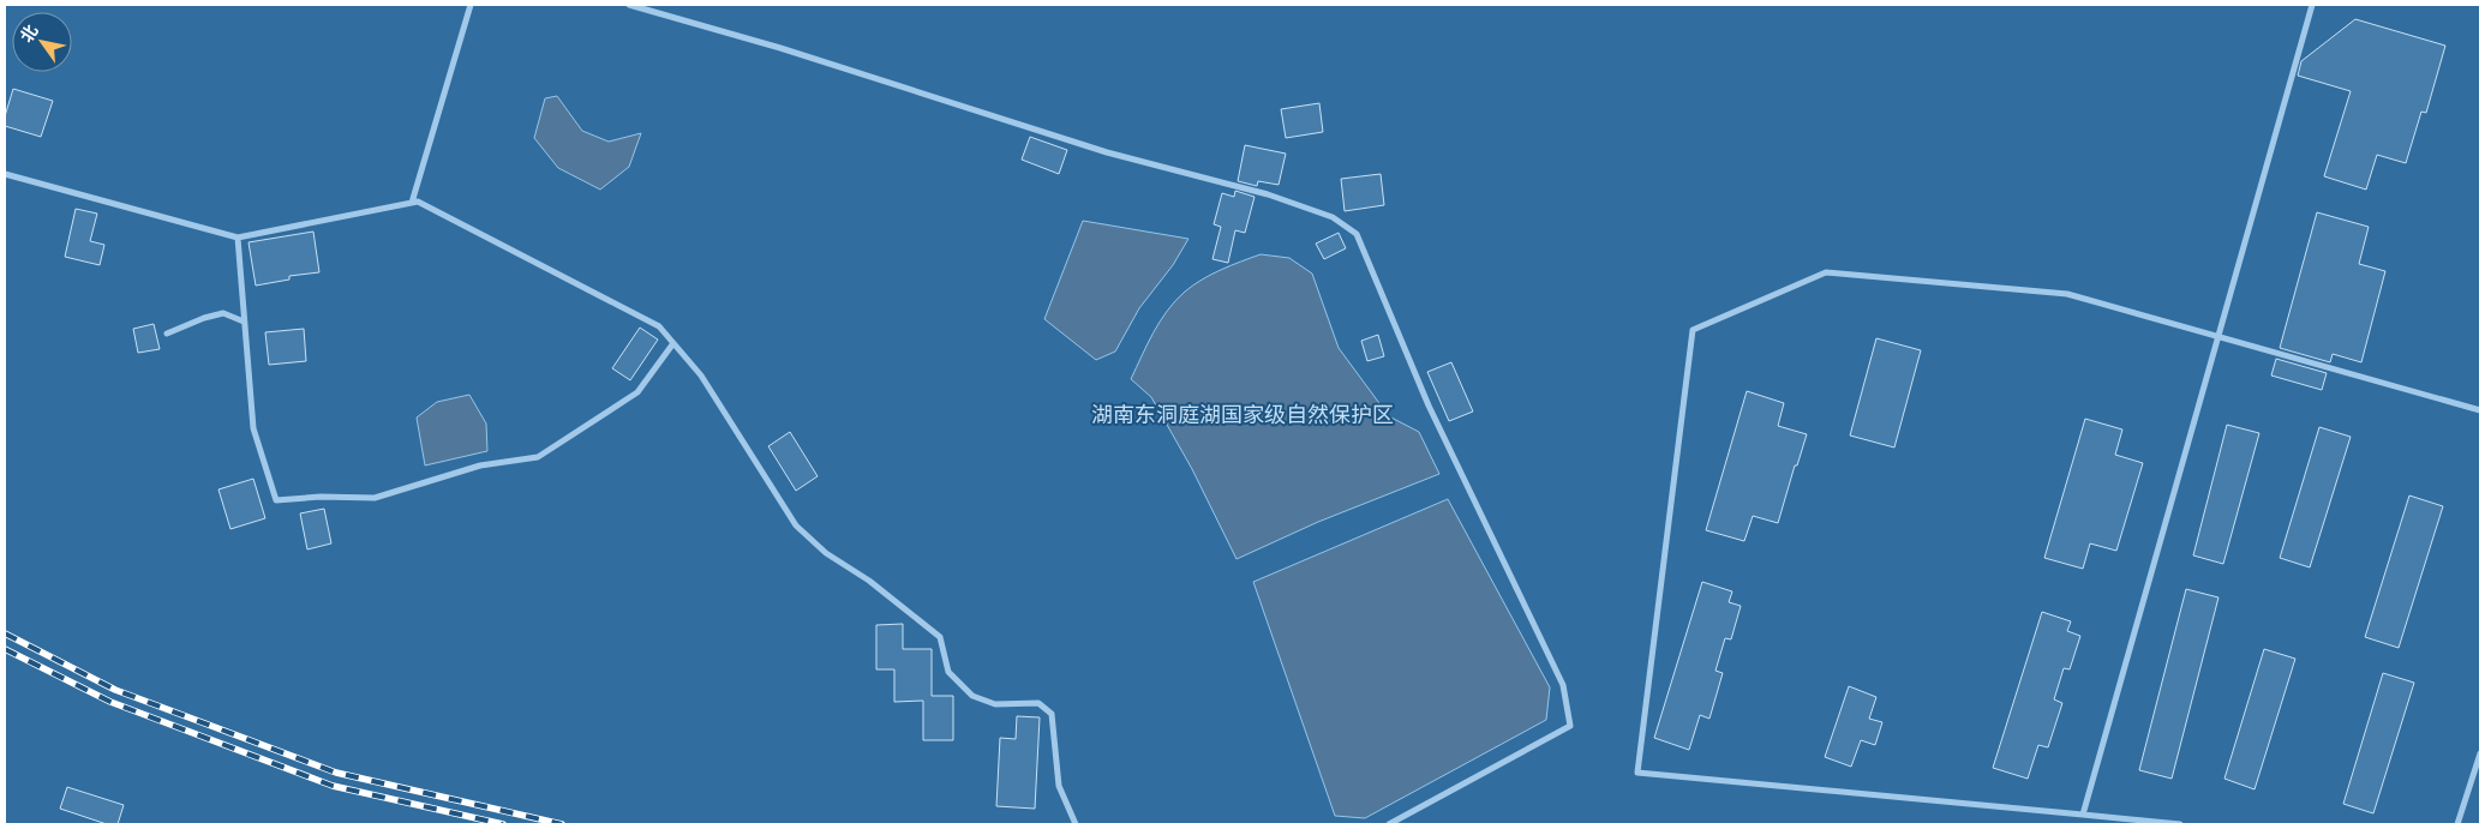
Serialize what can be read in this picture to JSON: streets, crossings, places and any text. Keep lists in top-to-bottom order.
{
  "parks": ["湖南东洞庭湖国家级自然保护区"],
  "north": "top left"
}
